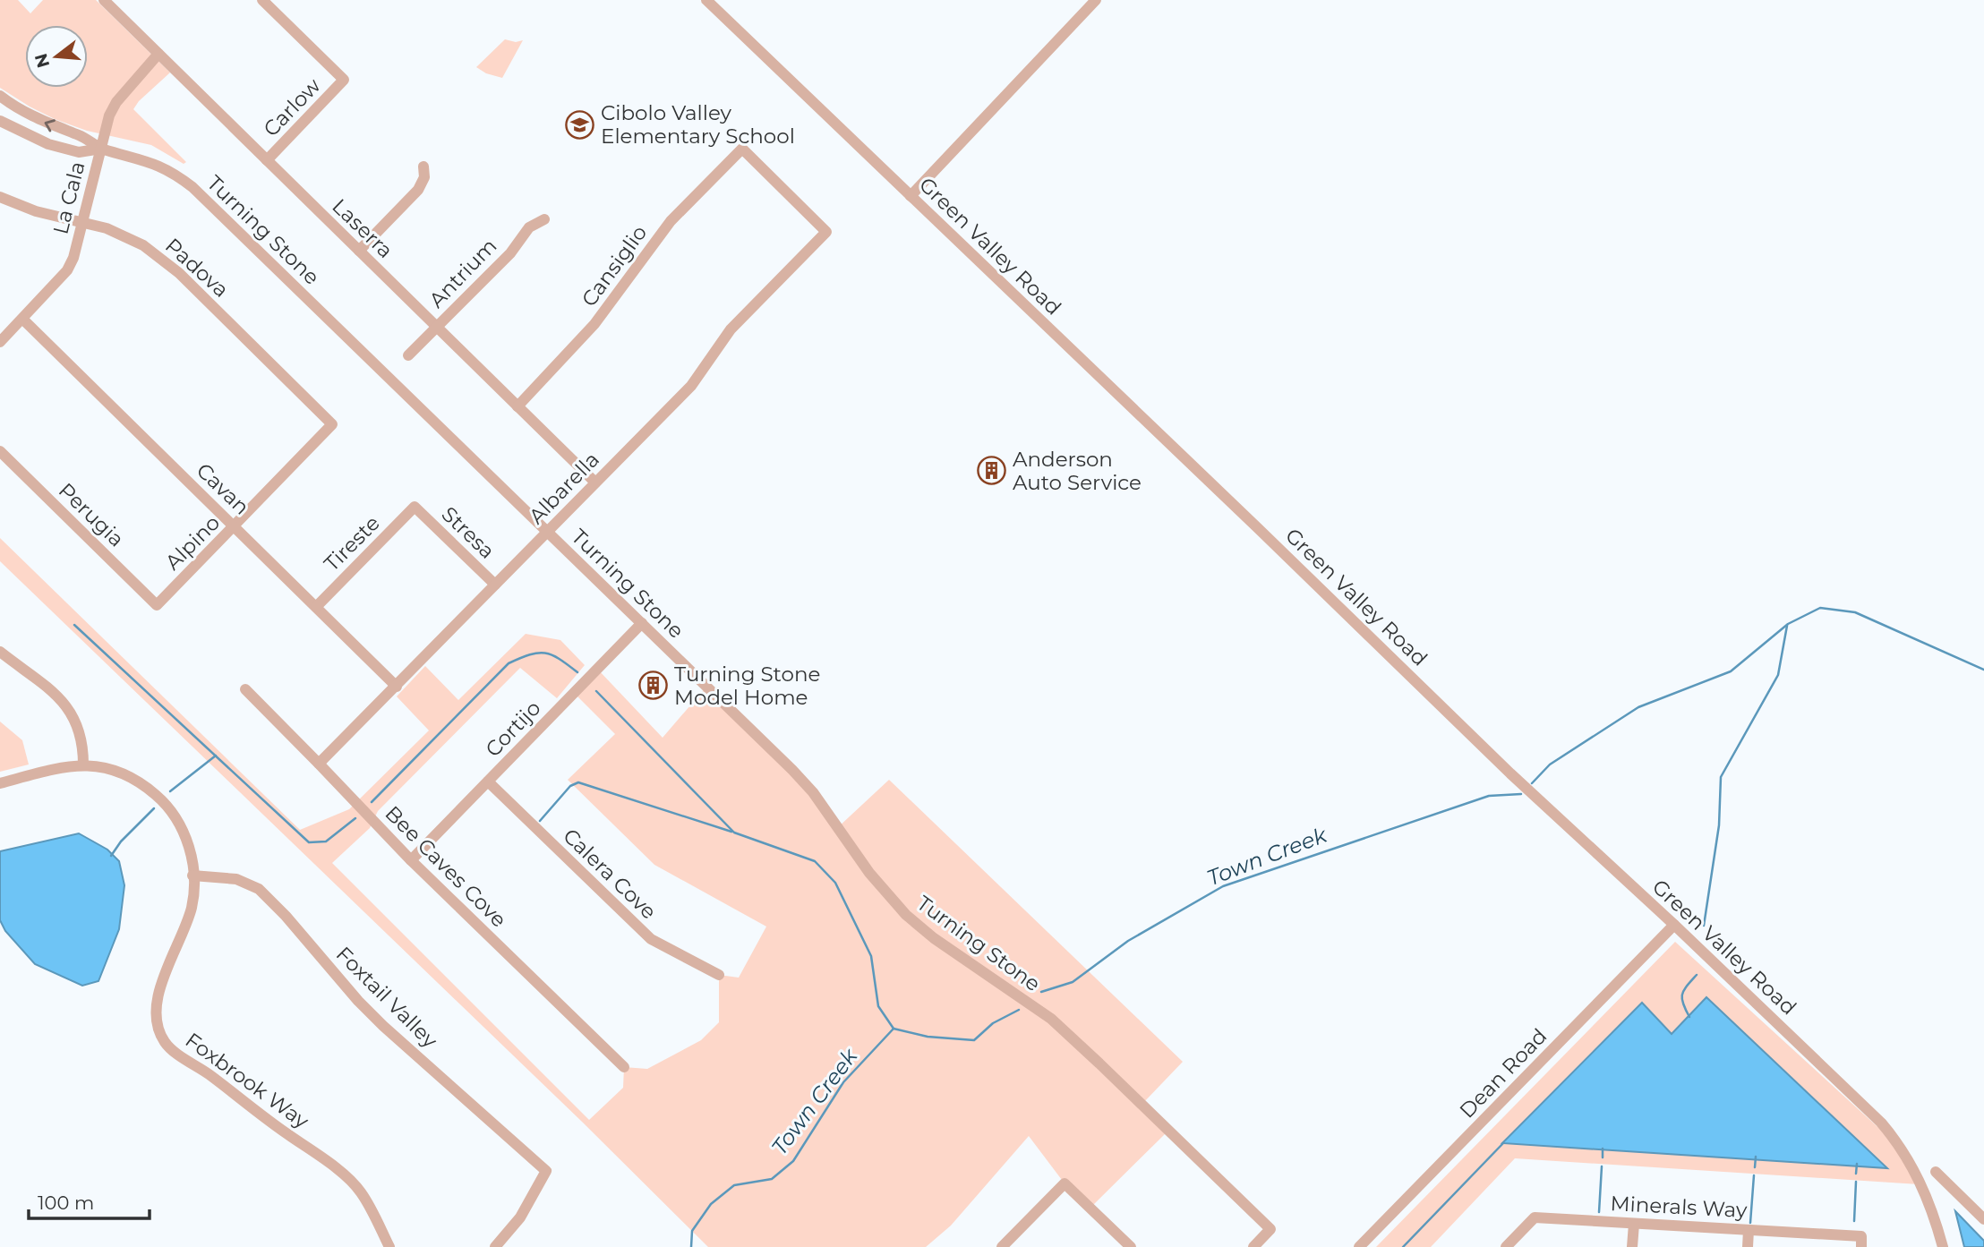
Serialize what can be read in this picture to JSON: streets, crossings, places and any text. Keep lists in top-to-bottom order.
{
  "streets": {
    "street": [
      "Carlow",
      "La Cala",
      "Laserra",
      "Turning Stone",
      "Green Valley Road",
      "Cansiglio",
      "Padova",
      "Antrium",
      "Albarella",
      "Cavan",
      "Perugia",
      "Stresa",
      "Alpino",
      "Tireste",
      "Cortijo",
      "Bee Caves Cove",
      "Calera Cove",
      "Foxtail Valley",
      "Dean Road",
      "Foxbrook Way",
      "Minerals Way"
    ]
  },
  "crossings": [
    ["Carlow", "Laserra"],
    ["La Cala", "Laserra"],
    ["La Cala", "Turning Stone"],
    ["La Cala", "Padova"],
    ["La Cala", "Cavan"],
    ["Laserra", "Cansiglio"],
    ["Laserra", "Antrium"],
    ["Laserra", "Albarella"],
    ["Turning Stone", "Albarella"],
    ["Turning Stone", "Cortijo"],
    ["Green Valley Road", "Dean Road"],
    ["Cansiglio", "Albarella"],
    ["Padova", "Alpino"],
    ["Albarella", "Cavan"],
    ["Albarella", "Stresa"],
    ["Albarella", "Bee Caves Cove"],
    ["Cavan", "Alpino"],
    ["Cavan", "Tireste"],
    ["Perugia", "Alpino"],
    ["Stresa", "Tireste"],
    ["Cortijo", "Bee Caves Cove"],
    ["Cortijo", "Calera Cove"],
    ["Foxtail Valley", "Foxbrook Way"]
  ],
  "water": ["Town Creek"],
  "places": {
    "school or university": ["Cibolo Valley Elementary School"],
    "building": ["Anderson Auto Service", "Turning Stone Model Home"]
  },
  "scale_bar": "100 m",
  "north": "left"
}
